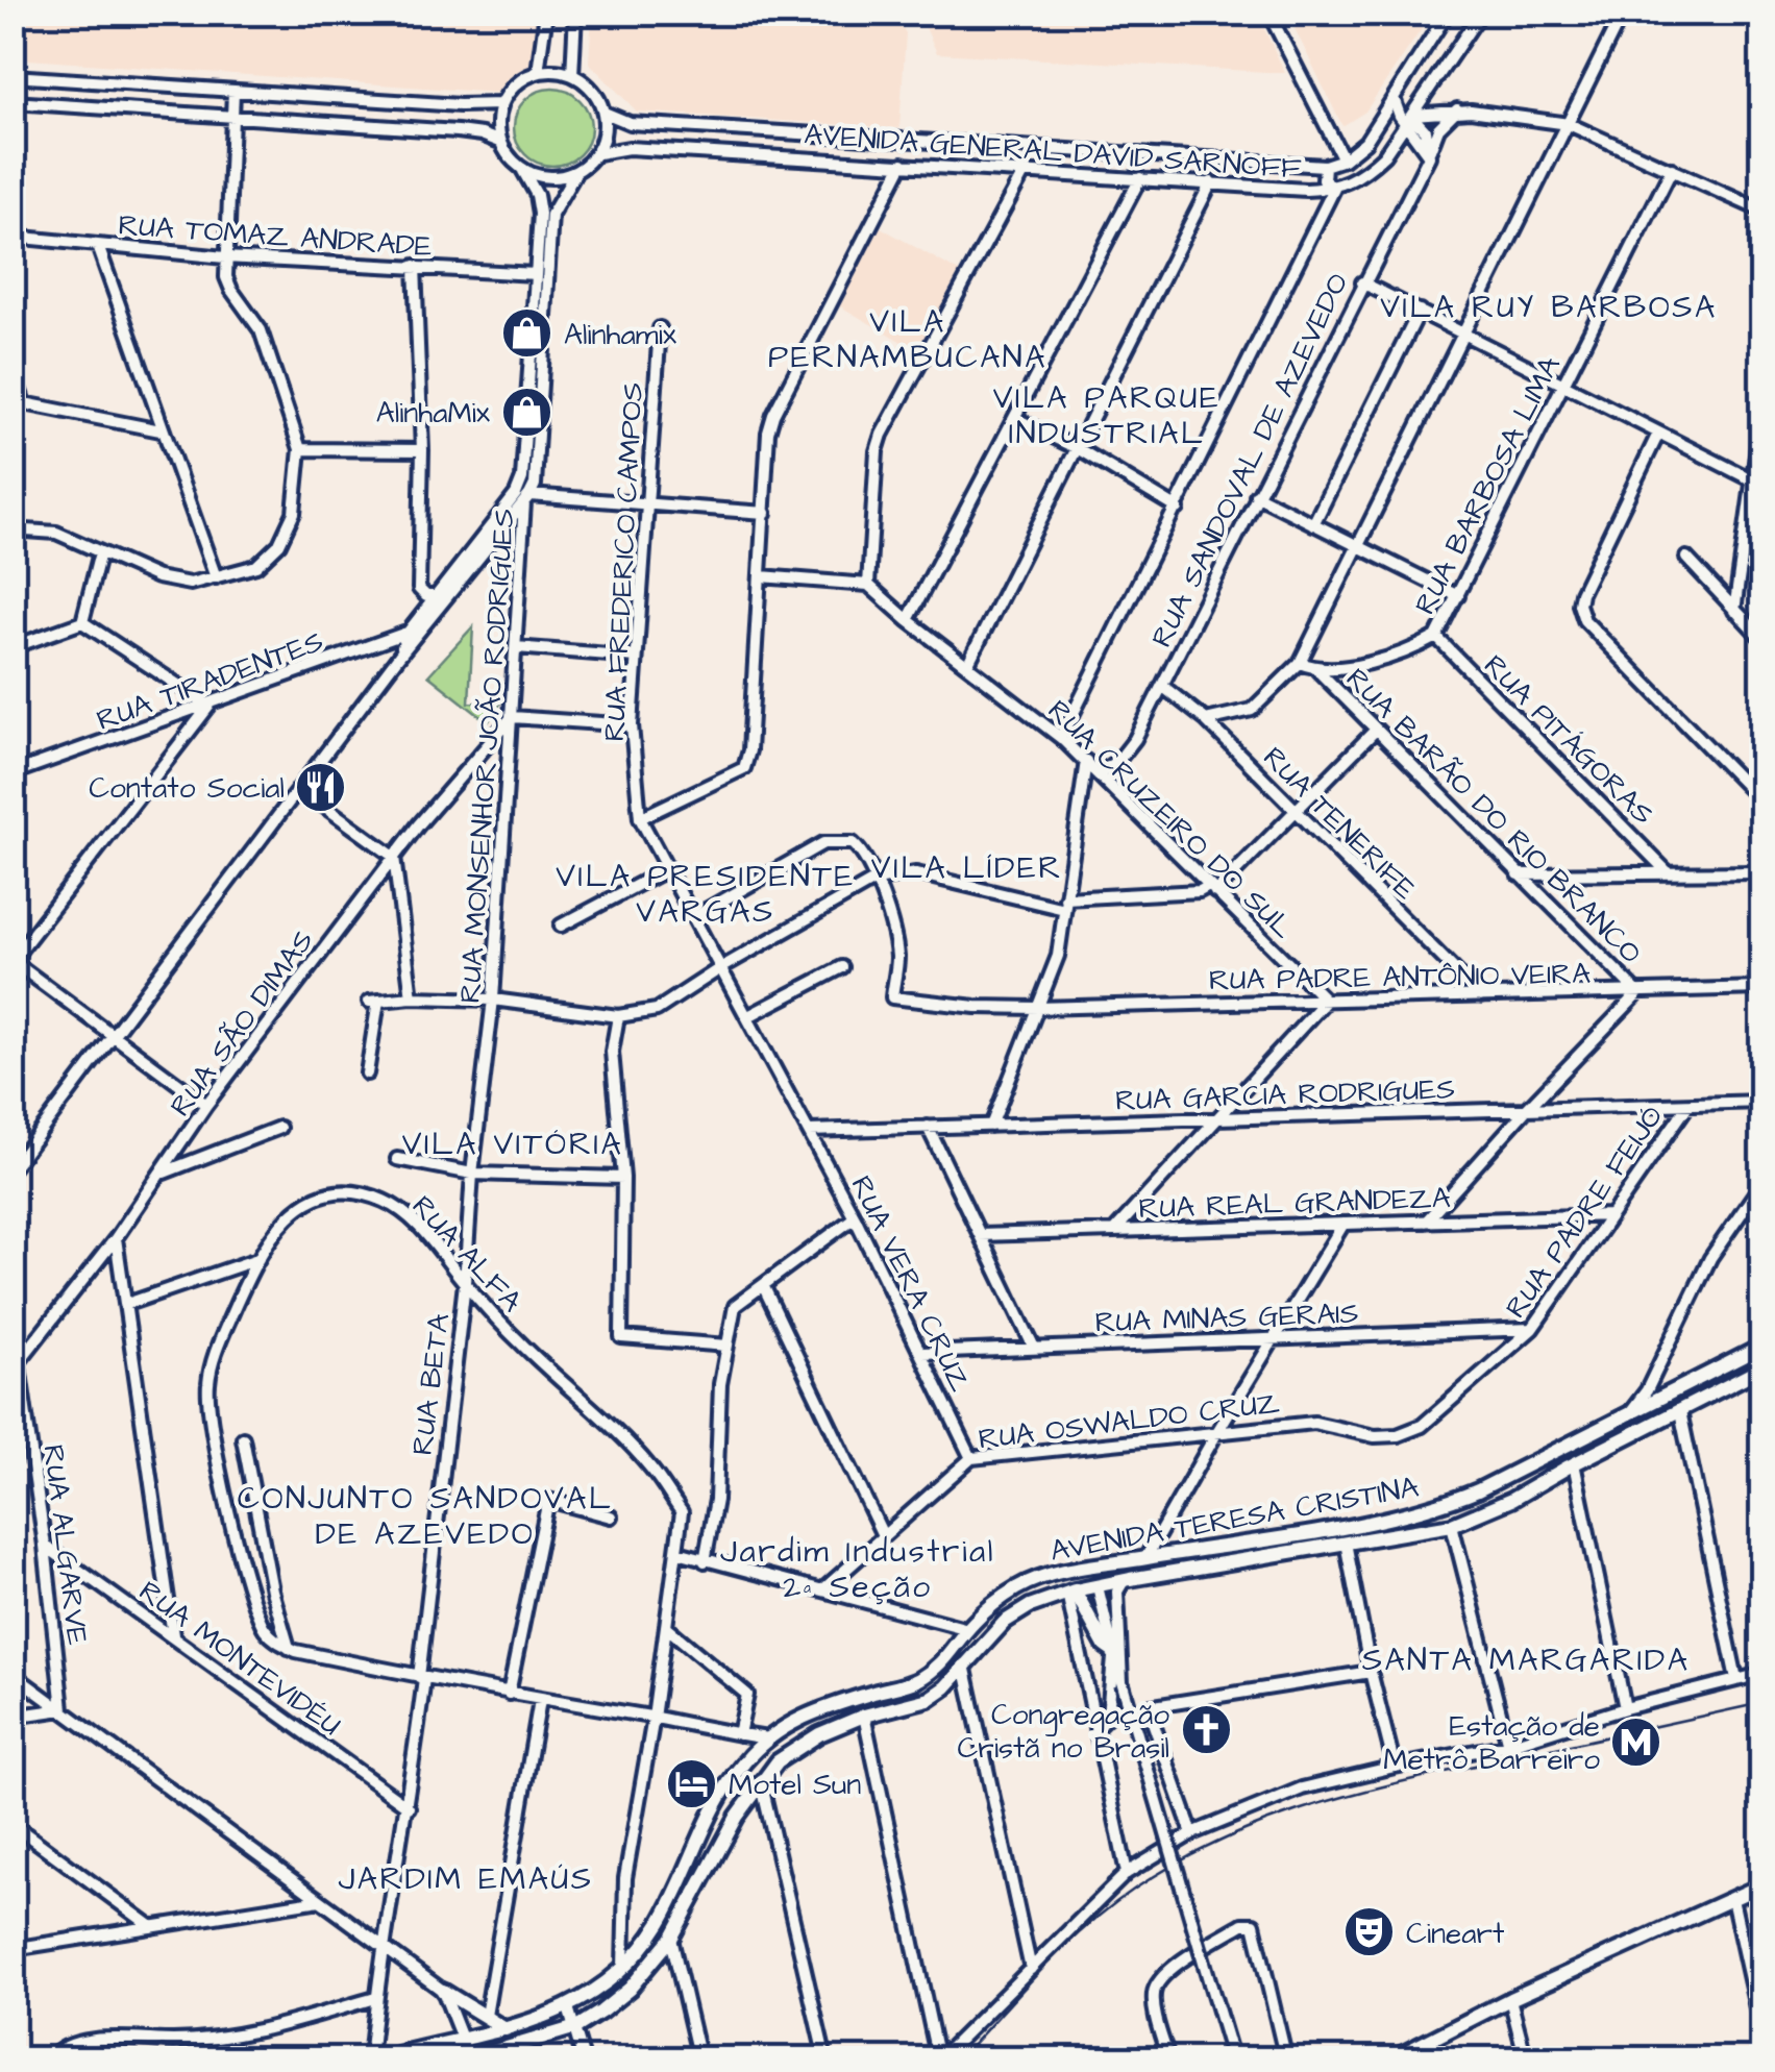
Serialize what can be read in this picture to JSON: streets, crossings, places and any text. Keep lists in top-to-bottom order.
{
  "streets": {
    "main road": ["AVENIDA TERESA CRISTINA"],
    "street": [
      "AVENIDA GENERAL DAVID SARNOFF",
      "RUA TOMAZ ANDRADE",
      "RUA SANDOVAL DE AZEVEDO",
      "RUA BARBOSA LIMA",
      "RUA FREDERICO CAMPOS",
      "RUA TIRADENTES",
      "RUA PITÁGORAS",
      "RUA MONSENHOR JOÃO RODRIGUES",
      "RUA BARÃO DO RIO BRANCO",
      "RUA CRUZEIRO DO SUL",
      "RUA TENERIFE",
      "RUA PADRE ANTÔNIO VEIRA",
      "RUA SÃO DIMAS",
      "RUA GARCIA RODRIGUES",
      "RUA REAL GRANDEZA",
      "RUA PADRE FEIJÓ",
      "RUA ALFA",
      "RUA VERA CRUZ",
      "RUA MINAS GERAIS",
      "RUA BETA",
      "RUA OSWALDO CRUZ",
      "RUA ALGARVE",
      "RUA MONTEVIDÉU"
    ]
  },
  "crossings": [
    ["AVENIDA GENERAL DAVID SARNOFF", "RUA MONSENHOR JOÃO RODRIGUES"],
    ["RUA TOMAZ ANDRADE", "RUA MONSENHOR JOÃO RODRIGUES"],
    ["RUA SANDOVAL DE AZEVEDO", "RUA CRUZEIRO DO SUL"],
    ["RUA SANDOVAL DE AZEVEDO", "RUA TENERIFE"],
    ["RUA BARBOSA LIMA", "RUA PITÁGORAS"],
    ["RUA BARBOSA LIMA", "RUA BARÃO DO RIO BRANCO"],
    ["RUA FREDERICO CAMPOS", "RUA GARCIA RODRIGUES"],
    ["RUA FREDERICO CAMPOS", "RUA VERA CRUZ"],
    ["RUA MONSENHOR JOÃO RODRIGUES", "RUA SÃO DIMAS"],
    ["RUA MONSENHOR JOÃO RODRIGUES", "RUA ALFA"],
    ["RUA MONSENHOR JOÃO RODRIGUES", "RUA BETA"],
    ["RUA BARÃO DO RIO BRANCO", "RUA PADRE ANTÔNIO VEIRA"],
    ["RUA CRUZEIRO DO SUL", "RUA PADRE ANTÔNIO VEIRA"],
    ["RUA TENERIFE", "RUA PADRE ANTÔNIO VEIRA"],
    ["RUA SÃO DIMAS", "RUA ALGARVE"],
    ["RUA GARCIA RODRIGUES", "RUA PADRE FEIJÓ"],
    ["RUA GARCIA RODRIGUES", "RUA VERA CRUZ"],
    ["RUA REAL GRANDEZA", "RUA PADRE FEIJÓ"],
    ["RUA PADRE FEIJÓ", "RUA MINAS GERAIS"],
    ["RUA PADRE FEIJÓ", "RUA OSWALDO CRUZ"],
    ["RUA ALFA", "RUA BETA"],
    ["RUA ALFA", "AVENIDA TERESA CRISTINA"],
    ["RUA VERA CRUZ", "RUA MINAS GERAIS"],
    ["RUA VERA CRUZ", "RUA OSWALDO CRUZ"],
    ["RUA ALGARVE", "RUA MONTEVIDÉU"]
  ],
  "districts": [
    "VILA RUY BARBOSA",
    "VILA PERNAMBUCANA",
    "VILA PARQUE INDUSTRIAL",
    "VILA LÍDER",
    "VILA PRESIDENTE VARGAS",
    "VILA VITÓRIA",
    "CONJUNTO SANDOVAL DE AZEVEDO",
    "Jardim Industrial 2ª Seção",
    "SANTA MARGARIDA",
    "JARDIM EMAÚS"
  ],
  "places": {
    "shop": ["Alinhamix", "AlinhaMix"],
    "restaurant": ["Contato Social"],
    "church": ["Congregação Cristã no Brasil"],
    "metro station": ["Estação de Metrô Barreiro"],
    "hotel": ["Motel Sun"],
    "theatre": ["Cineart"]
  }
}
